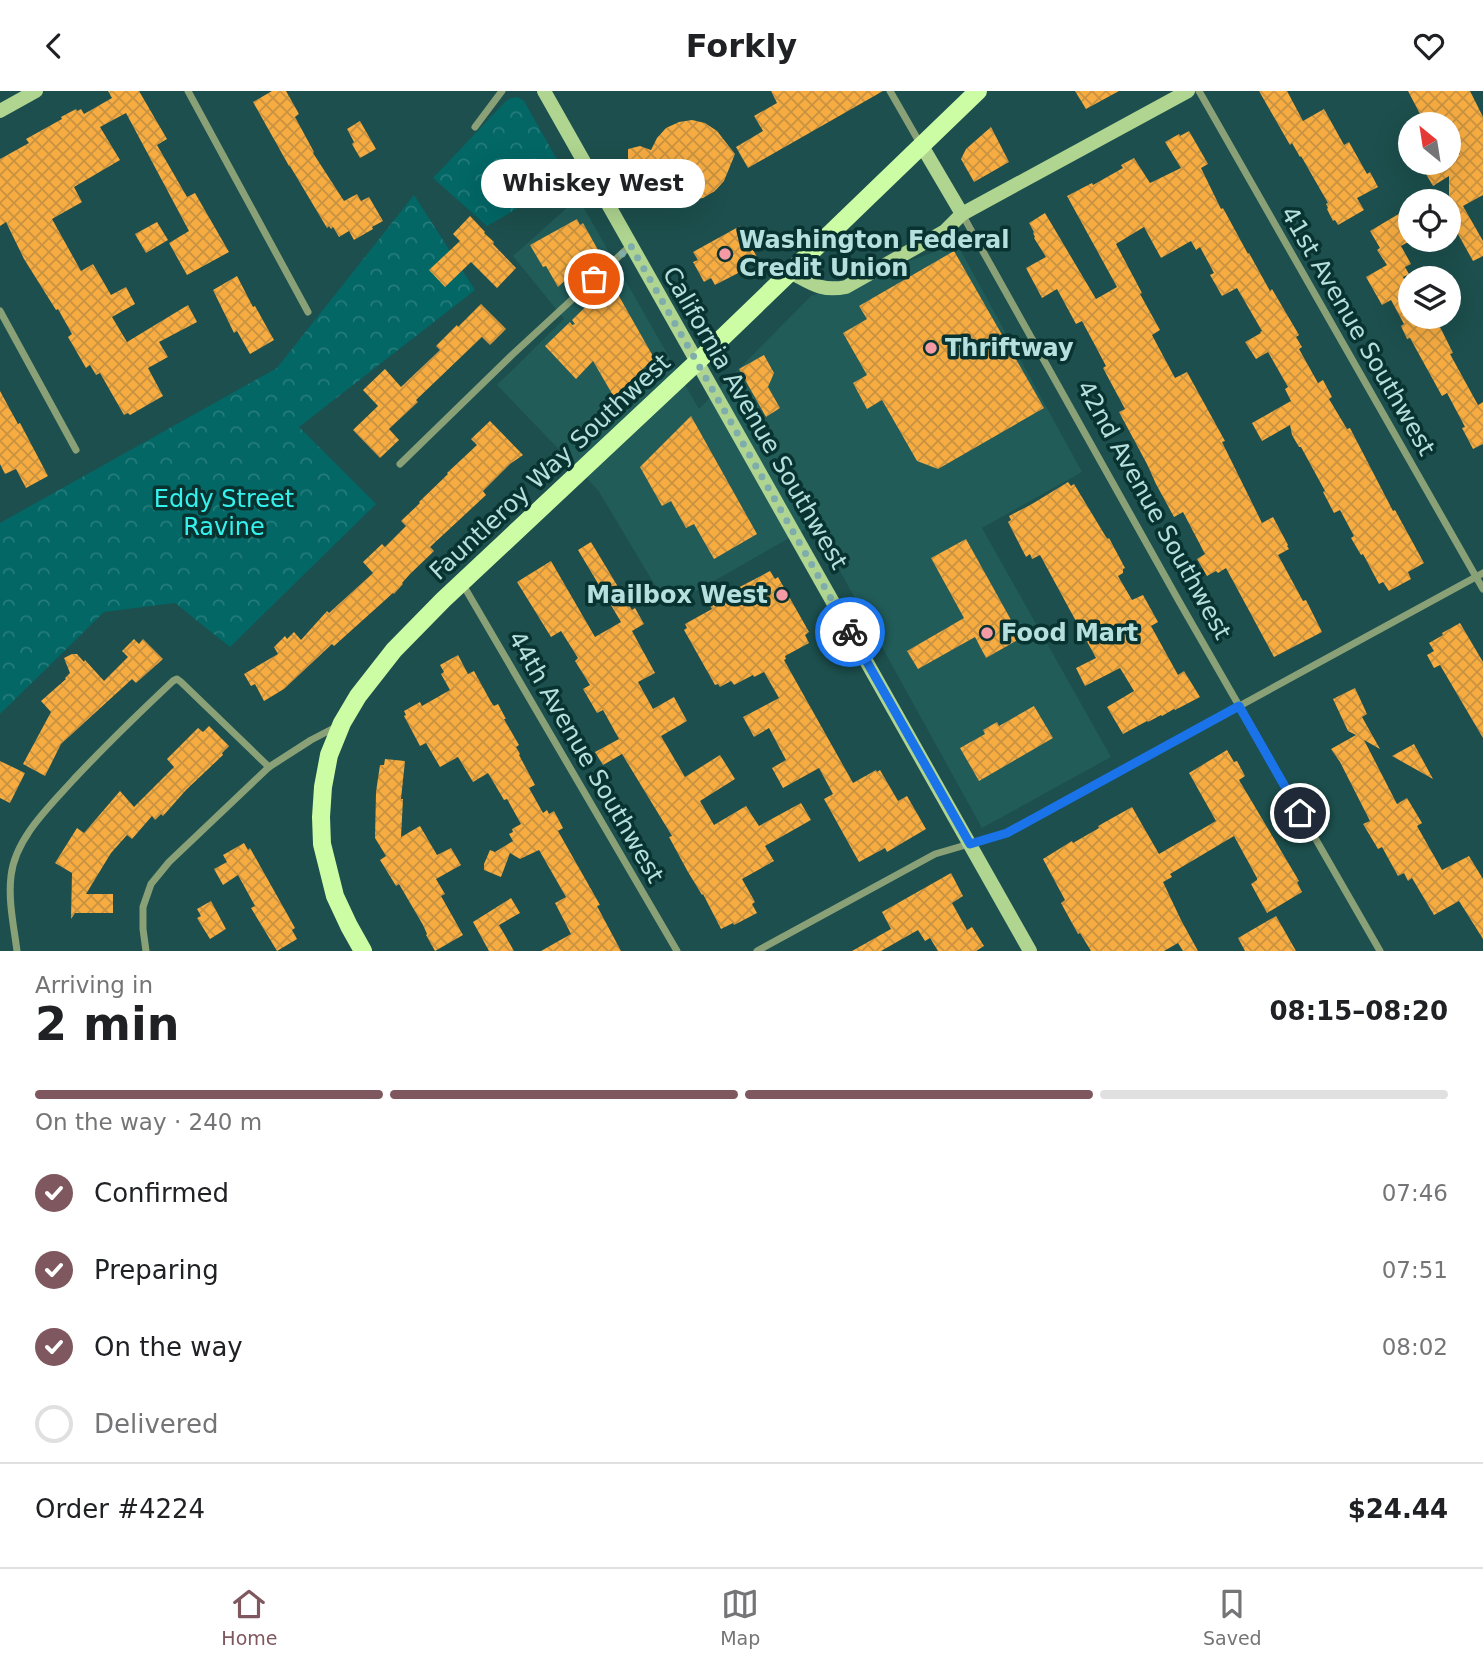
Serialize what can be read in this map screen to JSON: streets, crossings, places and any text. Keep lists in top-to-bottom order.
{
  "streets": {
    "main road": ["California Avenue Southwest", "Fauntleroy Way Southwest", "42nd Avenue Southwest"],
    "street": ["41st Avenue Southwest", "44th Avenue Southwest"]
  },
  "crossings": [
    ["California Avenue Southwest", "Fauntleroy Way Southwest"],
    ["Fauntleroy Way Southwest", "42nd Avenue Southwest"],
    ["Fauntleroy Way Southwest", "44th Avenue Southwest"]
  ],
  "parks": ["Eddy Street Ravine"],
  "places": [
    "Washington Federal Credit Union",
    "Whiskey West",
    "Thriftway",
    "Mailbox West",
    "Food Mart"
  ],
  "north": "top left",
  "page": {
    "header": "Forkly",
    "bubble": "Whiskey West",
    "heading": ["2 min", "Arriving in", "08:15–08:20"],
    "panel": ["Order #4224", "$24.44"],
    "bar": "On the way · 240 m",
    "list": [
      ["Confirmed", "07:46"],
      ["Preparing", "07:51"],
      ["On the way", "08:02"],
      "Delivered"
    ],
    "tabs": ["Home", "Map", "Saved"]
  }
}
